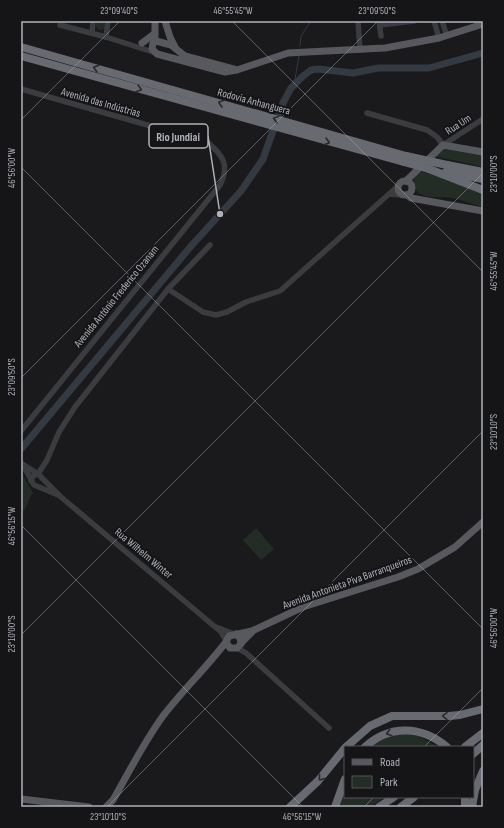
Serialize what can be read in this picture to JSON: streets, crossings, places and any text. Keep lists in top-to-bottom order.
{
  "streets": {
    "highway": ["Rodovia Anhanguera"],
    "main road": ["Avenida Antonieta Piva Barranqueiros"],
    "street": [
      "Avenida das Indústrias",
      "Rua Um",
      "Avenida Antônio Frederico Ozanam",
      "Rua Wilhelm Winter"
    ]
  },
  "crossings": [
    ["Avenida das Indústrias", "Avenida Antônio Frederico Ozanam"]
  ],
  "places": ["Rio Jundiaí"],
  "legend": ["Road", "Park"],
  "coordinates": [
    "23°09'40\"S",
    "46°55'45\"W",
    "23°09'50\"S",
    "46°56'00\"W",
    "23°10'00\"S",
    "23°10'10\"S",
    "46°56'15\"W"
  ]
}
